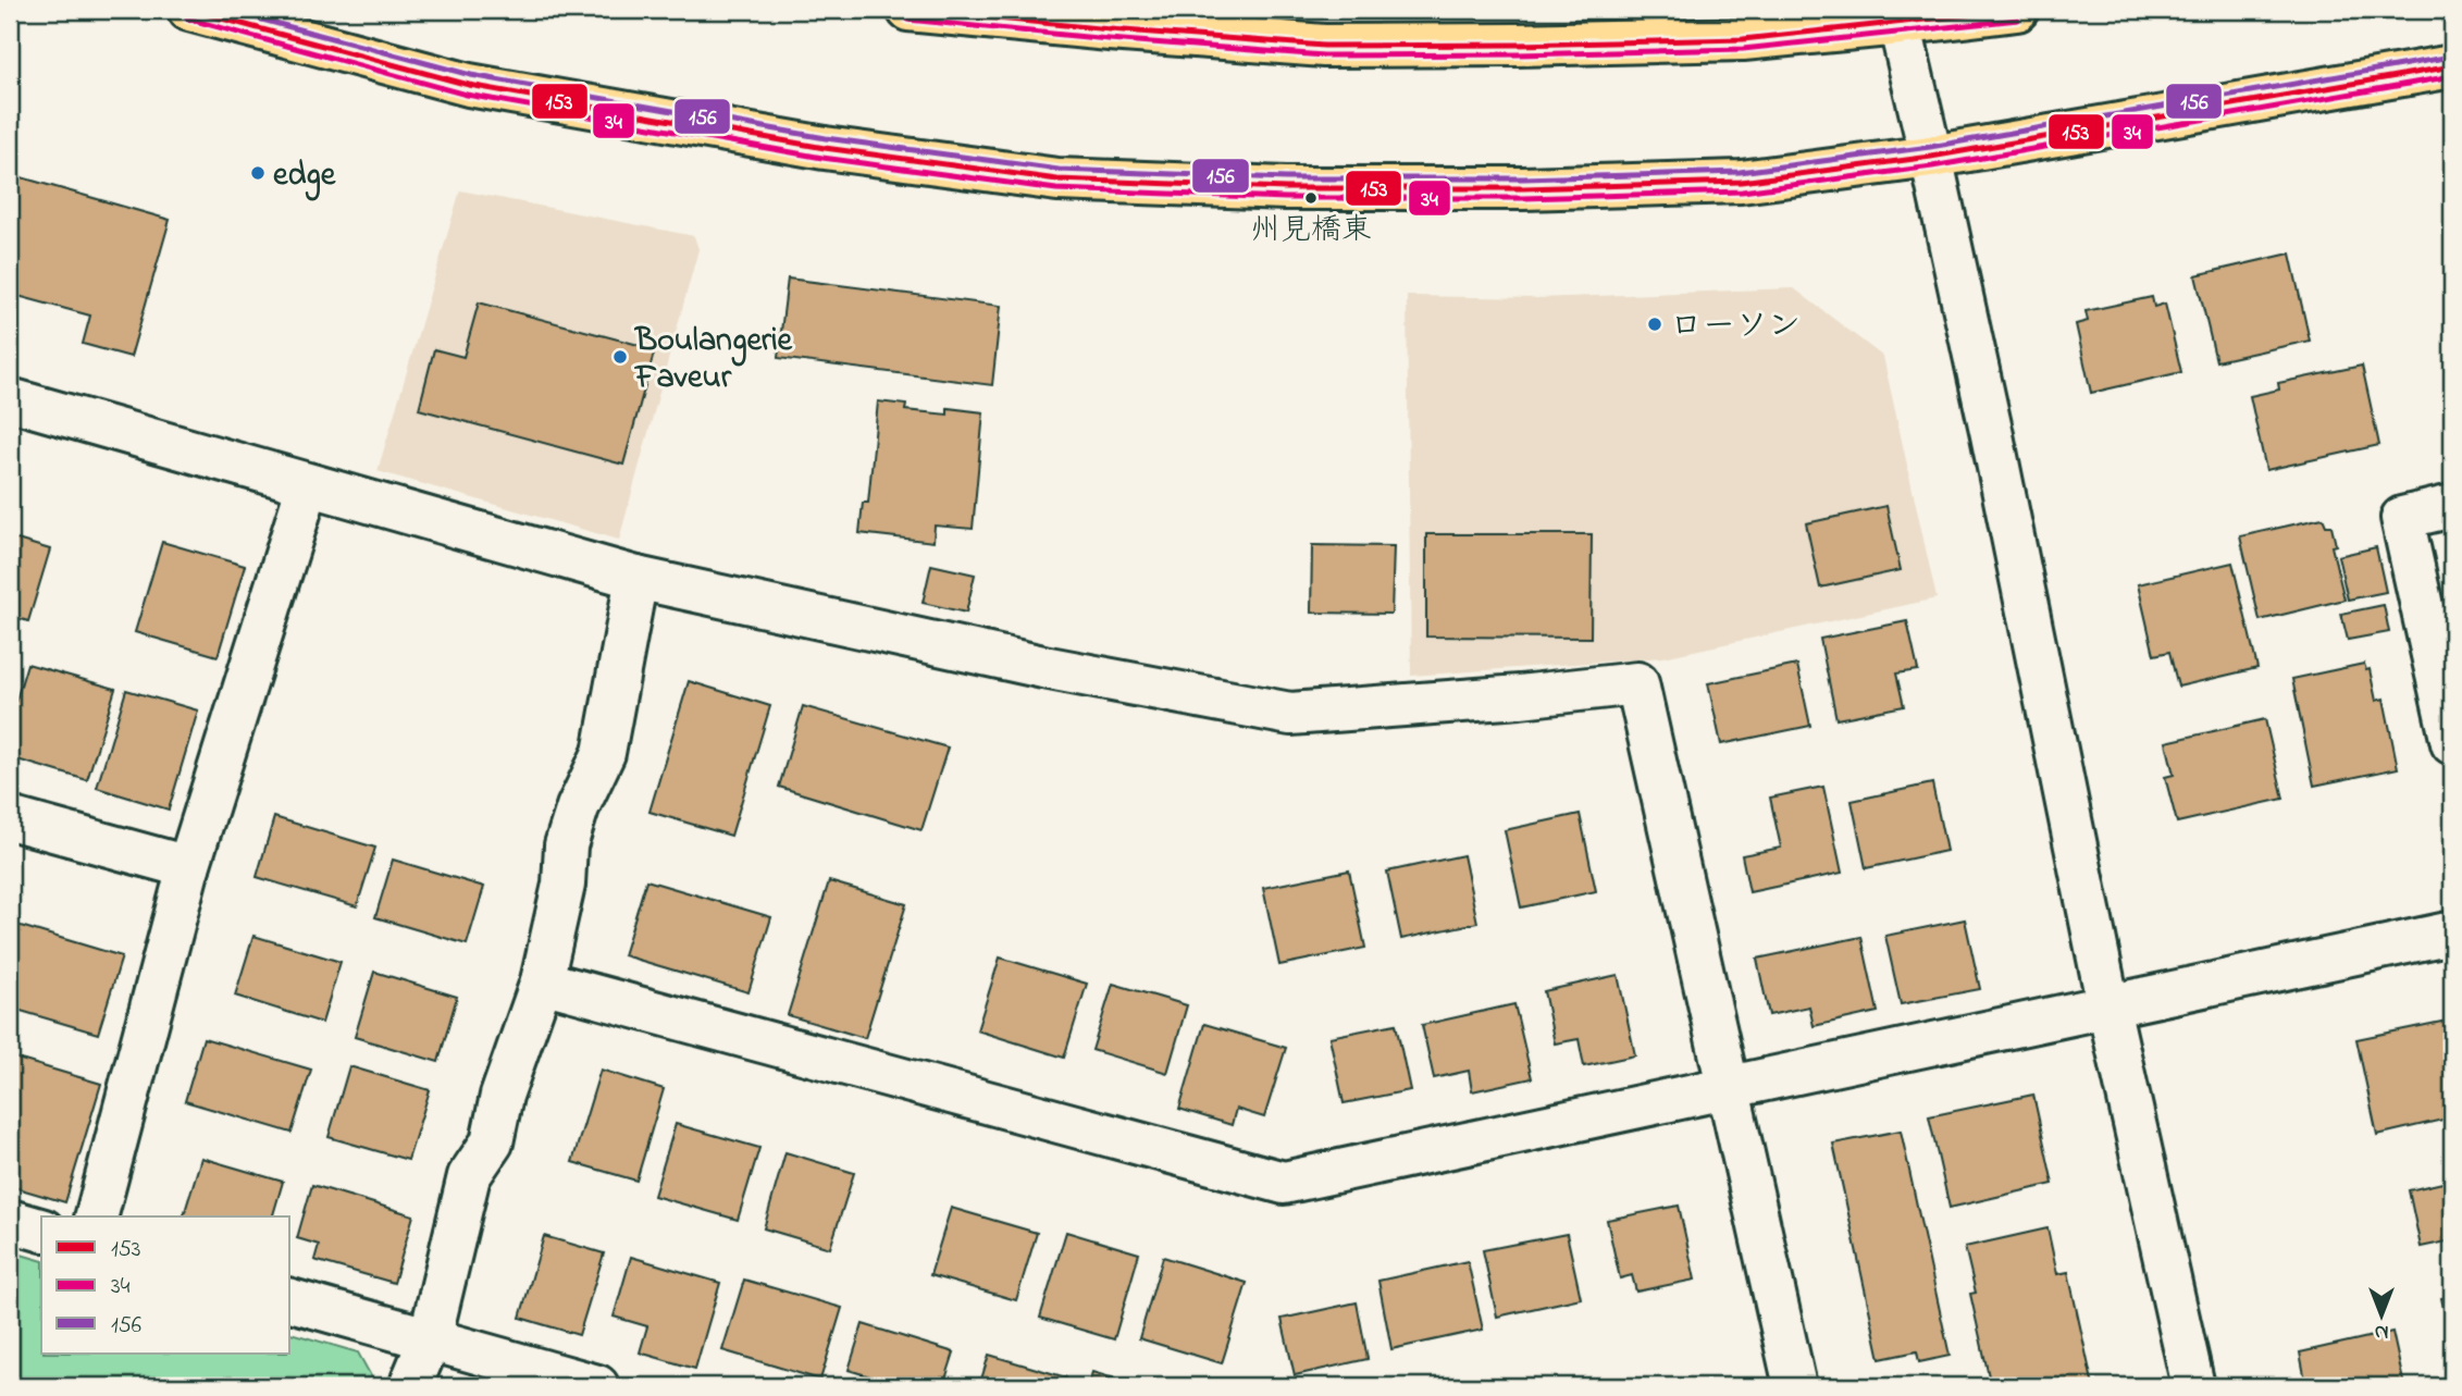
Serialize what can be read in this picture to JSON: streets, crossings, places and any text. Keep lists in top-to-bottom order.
{
  "places": [
    "edge",
    "州見橋東",
    "ローソン",
    "Boulangerie Faveur"
  ],
  "lines": ["transit line 153", "transit line 156", "transit line 34"],
  "legend": ["153", "34", "156"],
  "north": "bottom"
}
